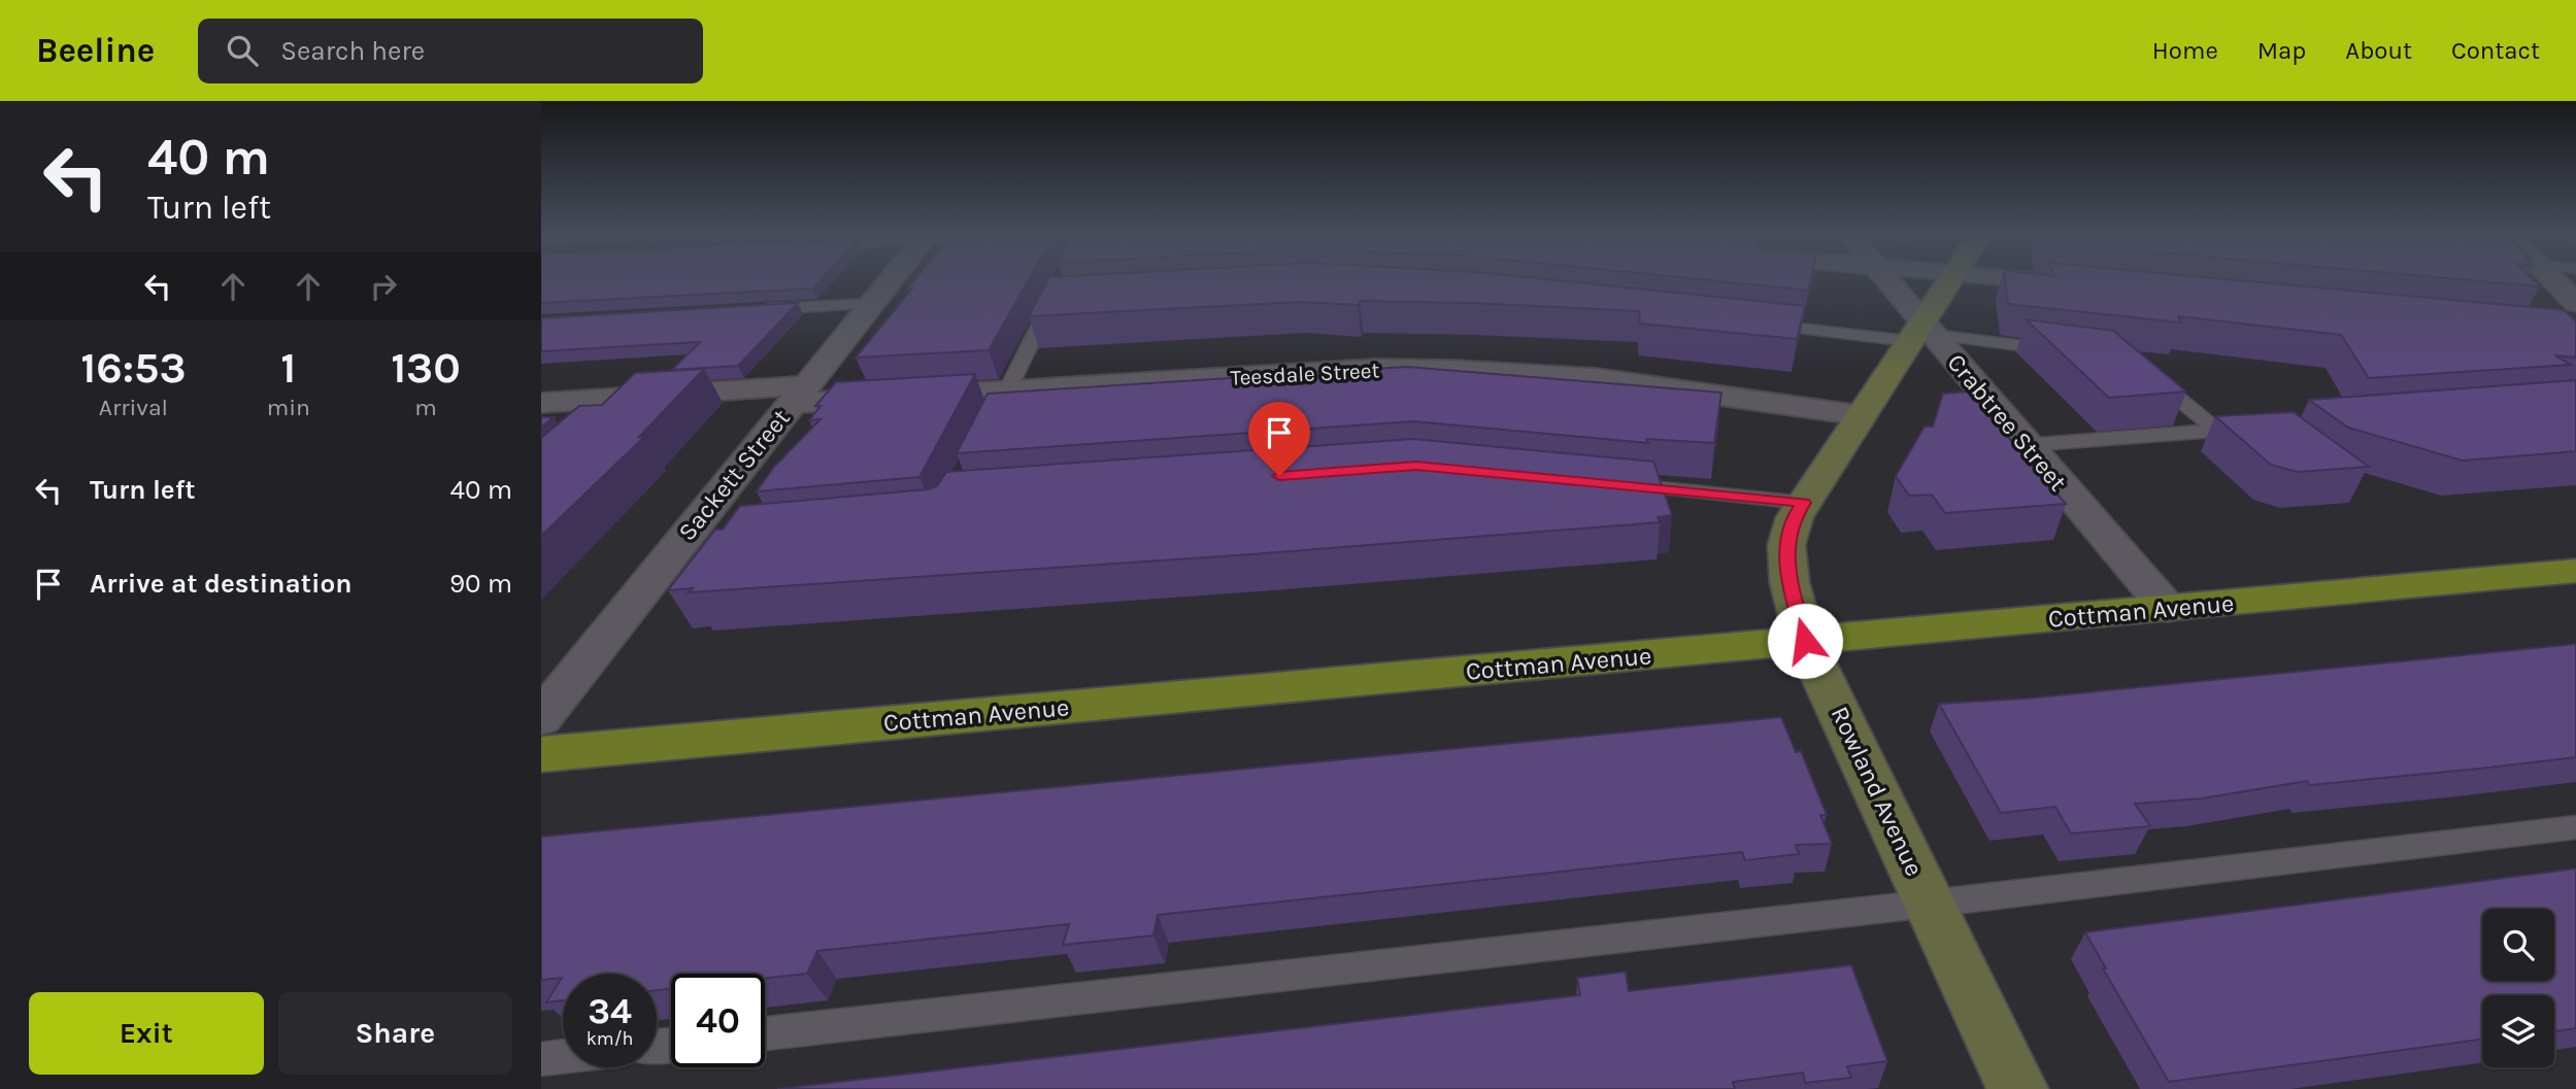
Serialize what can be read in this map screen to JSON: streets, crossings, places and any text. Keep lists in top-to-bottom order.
{
  "streets": {
    "main road": ["Cottman Avenue"],
    "street": [
      "Teesdale Street",
      "Crabtree Street",
      "Sackett Street",
      "Rowland Avenue"
    ]
  },
  "crossings": [
    ["Teesdale Street", "Sackett Street"],
    ["Teesdale Street", "Rowland Avenue"],
    ["Crabtree Street", "Cottman Avenue"],
    ["Crabtree Street", "Rowland Avenue"],
    ["Cottman Avenue", "Rowland Avenue"]
  ],
  "page": {
    "header": "Beeline",
    "search": "Search here",
    "nav": [
      "Home",
      "Map",
      "About",
      "Contact"
    ],
    "turn": ["40 m", "Turn left"],
    "eta": [
      "16:53",
      "Arrival",
      "1",
      "min",
      "130",
      "m"
    ],
    "list": [
      {
        "name": "Turn left",
        "value": "40 m"
      },
      {
        "name": "Arrive at destination",
        "value": "90 m"
      }
    ],
    "speed": "34 km/h",
    "limit": "40",
    "buttons": ["Exit", "Share"]
  }
}
